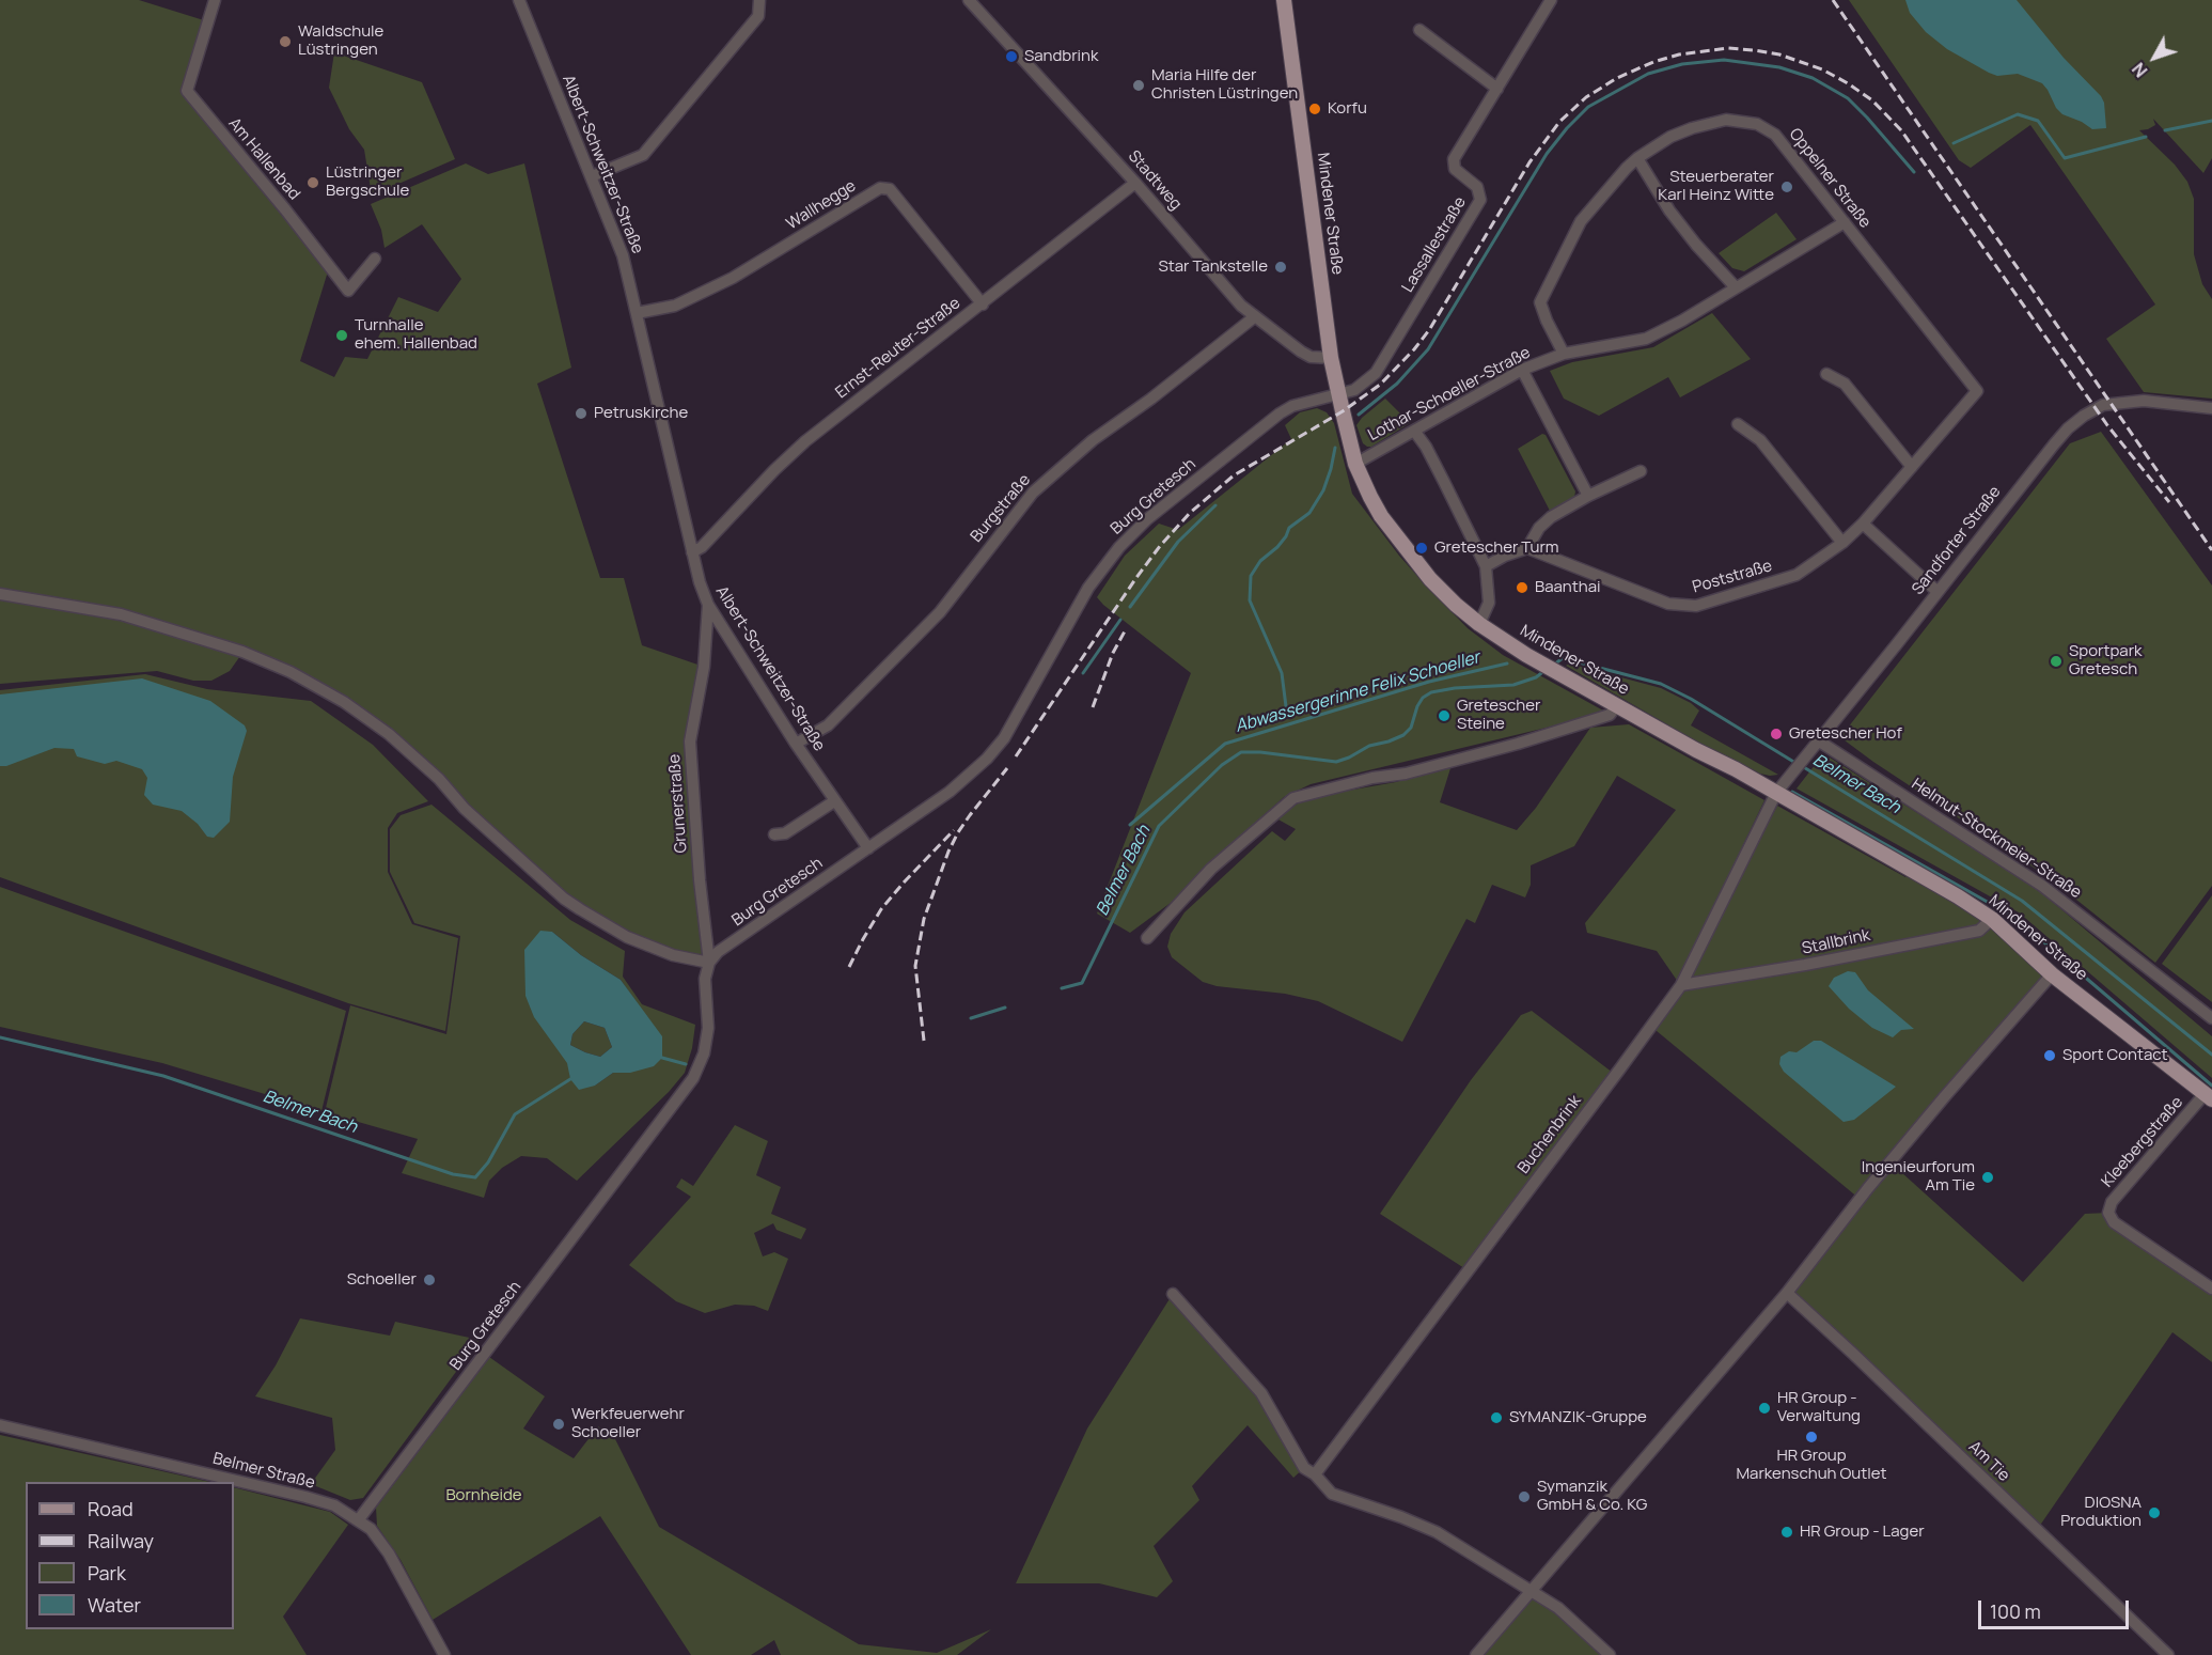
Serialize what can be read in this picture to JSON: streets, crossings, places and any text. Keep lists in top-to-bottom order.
{
  "streets": {
    "main road": ["Mindener Straße"],
    "street": [
      "Am Hallenbad",
      "Albert-Schweitzer-Straße",
      "Oppelner Straße",
      "Stadtweg",
      "Wallhegge",
      "Lassallestraße",
      "Ernst-Reuter-Straße",
      "Lothar-Schoeller-Straße",
      "Burg Gretesch",
      "Burgstraße",
      "Sandforter Straße",
      "Poststraße",
      "Grunerstraße",
      "Helmut-Stockmeier-Straße",
      "Stallbrink",
      "Buchenbrink",
      "Kleebergstraße",
      "Am Tie",
      "Belmer Straße"
    ]
  },
  "crossings": [
    ["Albert-Schweitzer-Straße", "Wallhegge"],
    ["Albert-Schweitzer-Straße", "Ernst-Reuter-Straße"],
    ["Albert-Schweitzer-Straße", "Burg Gretesch"],
    ["Albert-Schweitzer-Straße", "Burgstraße"],
    ["Albert-Schweitzer-Straße", "Grunerstraße"],
    ["Oppelner Straße", "Lothar-Schoeller-Straße"],
    ["Oppelner Straße", "Poststraße"],
    ["Stadtweg", "Mindener Straße"],
    ["Stadtweg", "Ernst-Reuter-Straße"],
    ["Stadtweg", "Burgstraße"],
    ["Wallhegge", "Ernst-Reuter-Straße"],
    ["Mindener Straße", "Lassallestraße"],
    ["Mindener Straße", "Lothar-Schoeller-Straße"],
    ["Mindener Straße", "Burg Gretesch"],
    ["Mindener Straße", "Sandforter Straße"],
    ["Mindener Straße", "Stallbrink"],
    ["Mindener Straße", "Buchenbrink"],
    ["Mindener Straße", "Kleebergstraße"],
    ["Lassallestraße", "Burg Gretesch"],
    ["Burg Gretesch", "Grunerstraße"],
    ["Burg Gretesch", "Belmer Straße"],
    ["Sandforter Straße", "Helmut-Stockmeier-Straße"],
    ["Sandforter Straße", "Buchenbrink"],
    ["Stallbrink", "Buchenbrink"]
  ],
  "water": ["Abwassergerinne Felix Schoeller", "Belmer Bach"],
  "parks": ["Bornheide"],
  "places": [
    "Waldschule Lüstringen",
    "Sandbrink",
    "Maria Hilfe der Christen Lüstringen",
    "Korfu",
    "Lüstringer Bergschule",
    "Steuerberater Karl Heinz Witte",
    "Star Tankstelle",
    "Turnhalle ehem. Hallenbad",
    "Petruskirche",
    "Gretescher Turm",
    "Baanthai",
    "Sportpark Gretesch",
    "Gretescher Steine",
    "Gretescher Hof",
    "Sport Contact",
    "Ingenieurforum Am Tie",
    "Schoeller",
    "HR Group - Verwaltung",
    "SYMANZIK-Gruppe",
    "Werkfeuerwehr Schoeller",
    "HR Group Markenschuh Outlet",
    "Symanzik GmbH & Co. KG",
    "DIOSNA Produktion",
    "HR Group - Lager"
  ],
  "legend": [
    "Road",
    "Railway",
    "Park",
    "Water"
  ],
  "scale_bar": "100 m",
  "north": "bottom left"
}
